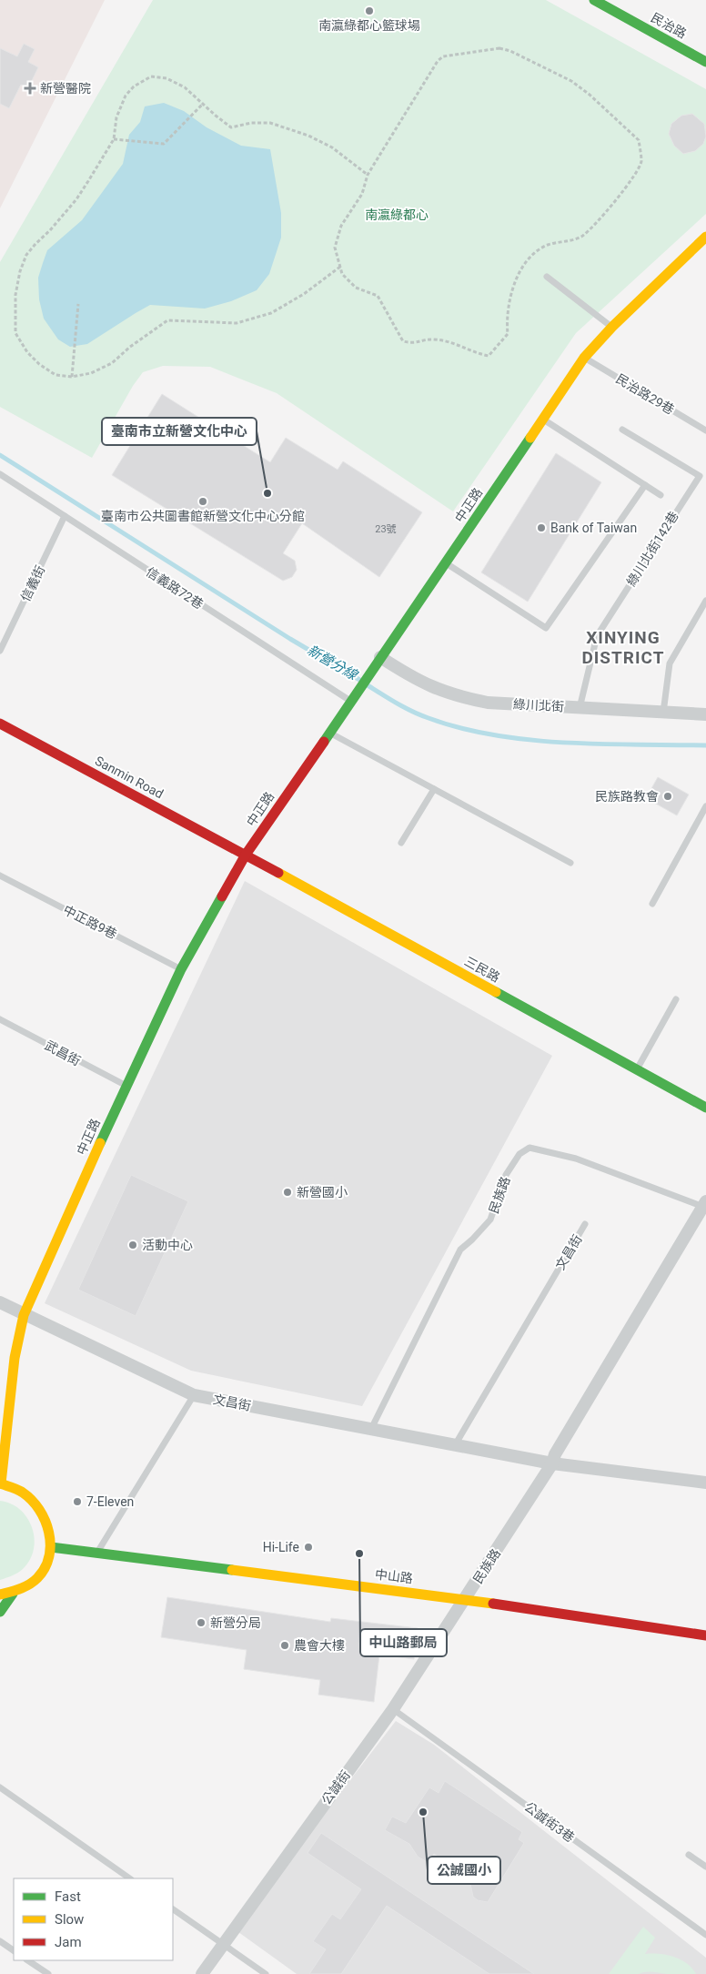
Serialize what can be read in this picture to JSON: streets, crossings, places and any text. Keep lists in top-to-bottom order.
{
  "streets": {
    "street": [
      "民治路",
      "中正路",
      "綠川北街",
      "Sanmin Road",
      "三民路",
      "民族路",
      "文昌街",
      "中山路",
      "公誠街"
    ],
    "lane": [
      "民治路29巷",
      "綠川北街142巷",
      "信義街",
      "信義路72巷",
      "中正路9巷",
      "武昌街",
      "公誠街3巷"
    ]
  },
  "crossings": [
    ["民治路29巷", "中正路"],
    ["中正路", "信義路72巷"],
    ["中正路", "綠川北街"],
    ["中正路", "Sanmin Road"],
    ["中正路", "中正路9巷"],
    ["中正路", "三民路"],
    ["中正路", "武昌街"],
    ["中正路", "文昌街"],
    ["綠川北街142巷", "綠川北街"],
    ["信義街", "信義路72巷"],
    ["Sanmin Road", "三民路"],
    ["民族路", "文昌街"],
    ["民族路", "中山路"],
    ["民族路", "公誠街"],
    ["中山路", "公誠街"],
    ["公誠街", "公誠街3巷"]
  ],
  "districts": ["XINYING DISTRICT"],
  "water": ["新營分線"],
  "parks": ["南瀛綠都心"],
  "places": {
    "other": [
      "南瀛綠都心籃球場",
      "臺南市立新營文化中心",
      "臺南市公共圖書館新營文化中心分館",
      "Bank of Taiwan",
      "民族路教會",
      "新營國小",
      "活動中心",
      "7-Eleven",
      "Hi-Life",
      "中山路郵局",
      "新營分局",
      "農會大樓",
      "公誠國小"
    ],
    "health": ["新營醫院"]
  },
  "house_numbers": ["23號"],
  "legend": ["Fast", "Slow", "Jam"]
}
